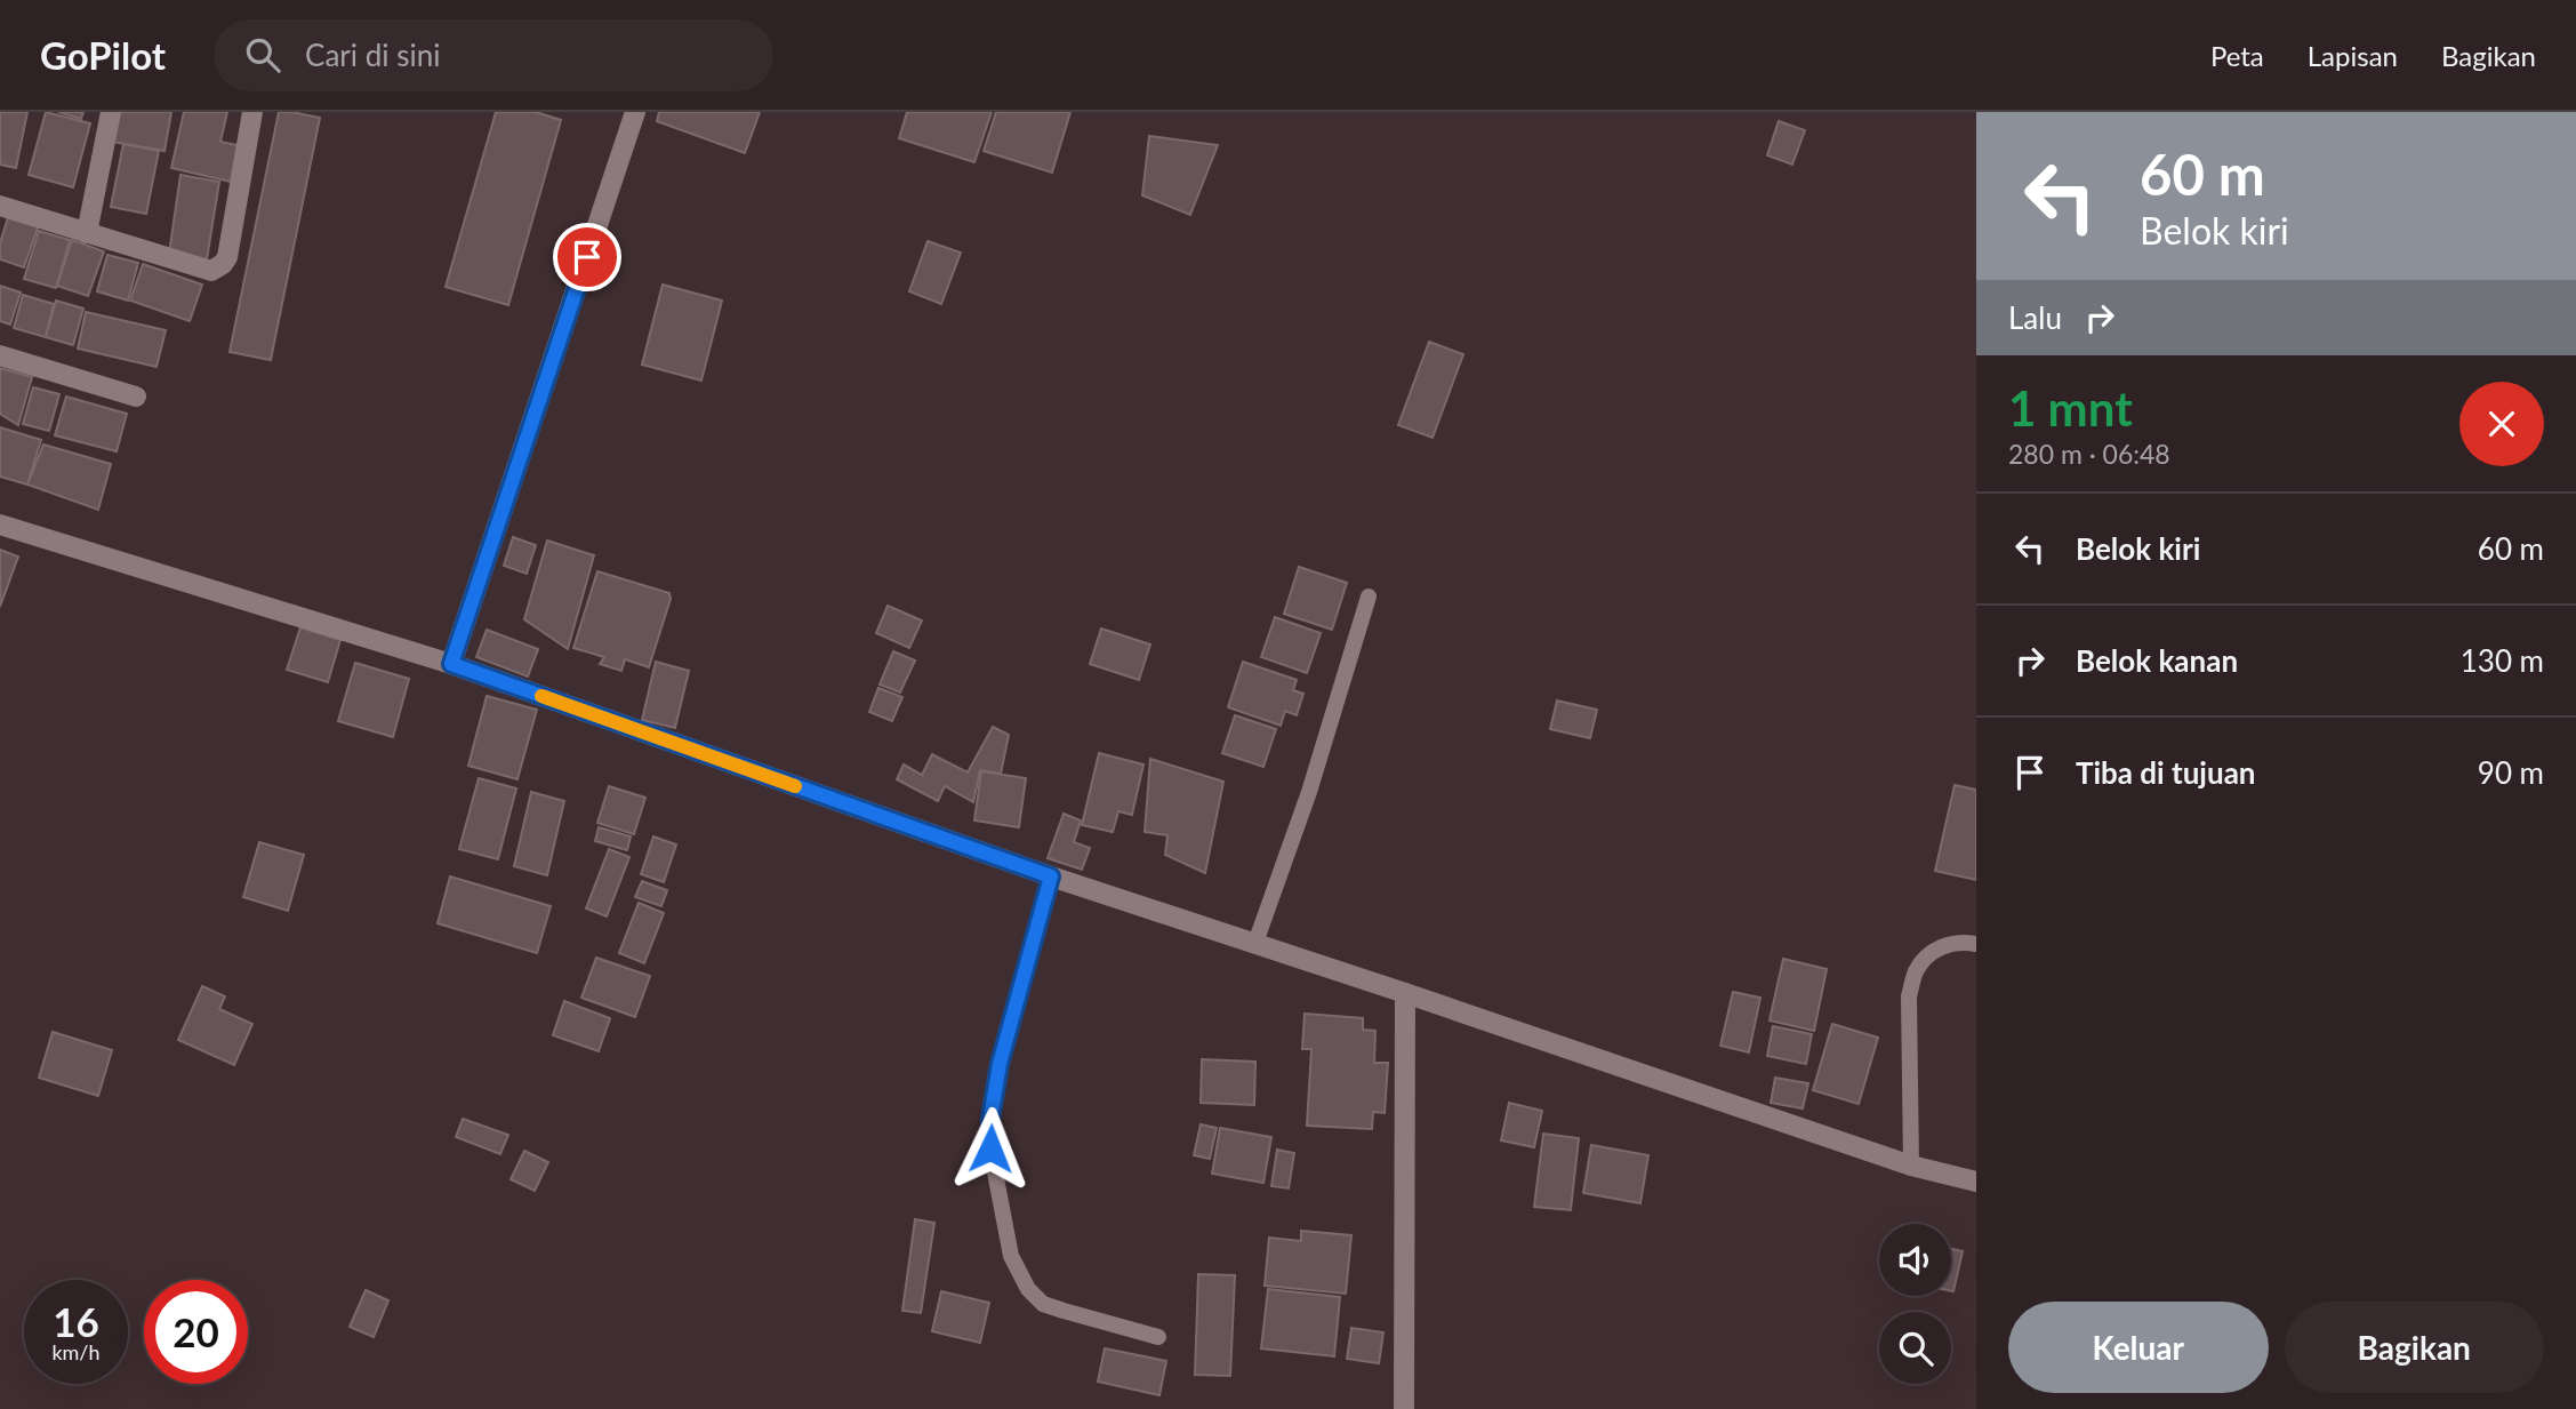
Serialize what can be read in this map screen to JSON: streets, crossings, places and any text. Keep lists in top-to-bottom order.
{
  "page": {
    "header": "GoPilot",
    "search": "Cari di sini",
    "nav": ["Peta", "Lapisan", "Bagikan"],
    "turn": ["60 m", "Belok kiri"],
    "then": "Lalu",
    "heading": ["1 mnt", "280 m · 06:48"],
    "list": [
      {
        "name": "Belok kiri",
        "value": "60 m"
      },
      {
        "name": "Belok kanan",
        "value": "130 m"
      },
      {
        "name": "Tiba di tujuan",
        "value": "90 m"
      }
    ],
    "speed": "16 km/h",
    "limit": "20",
    "buttons": ["Keluar", "Bagikan"]
  }
}
